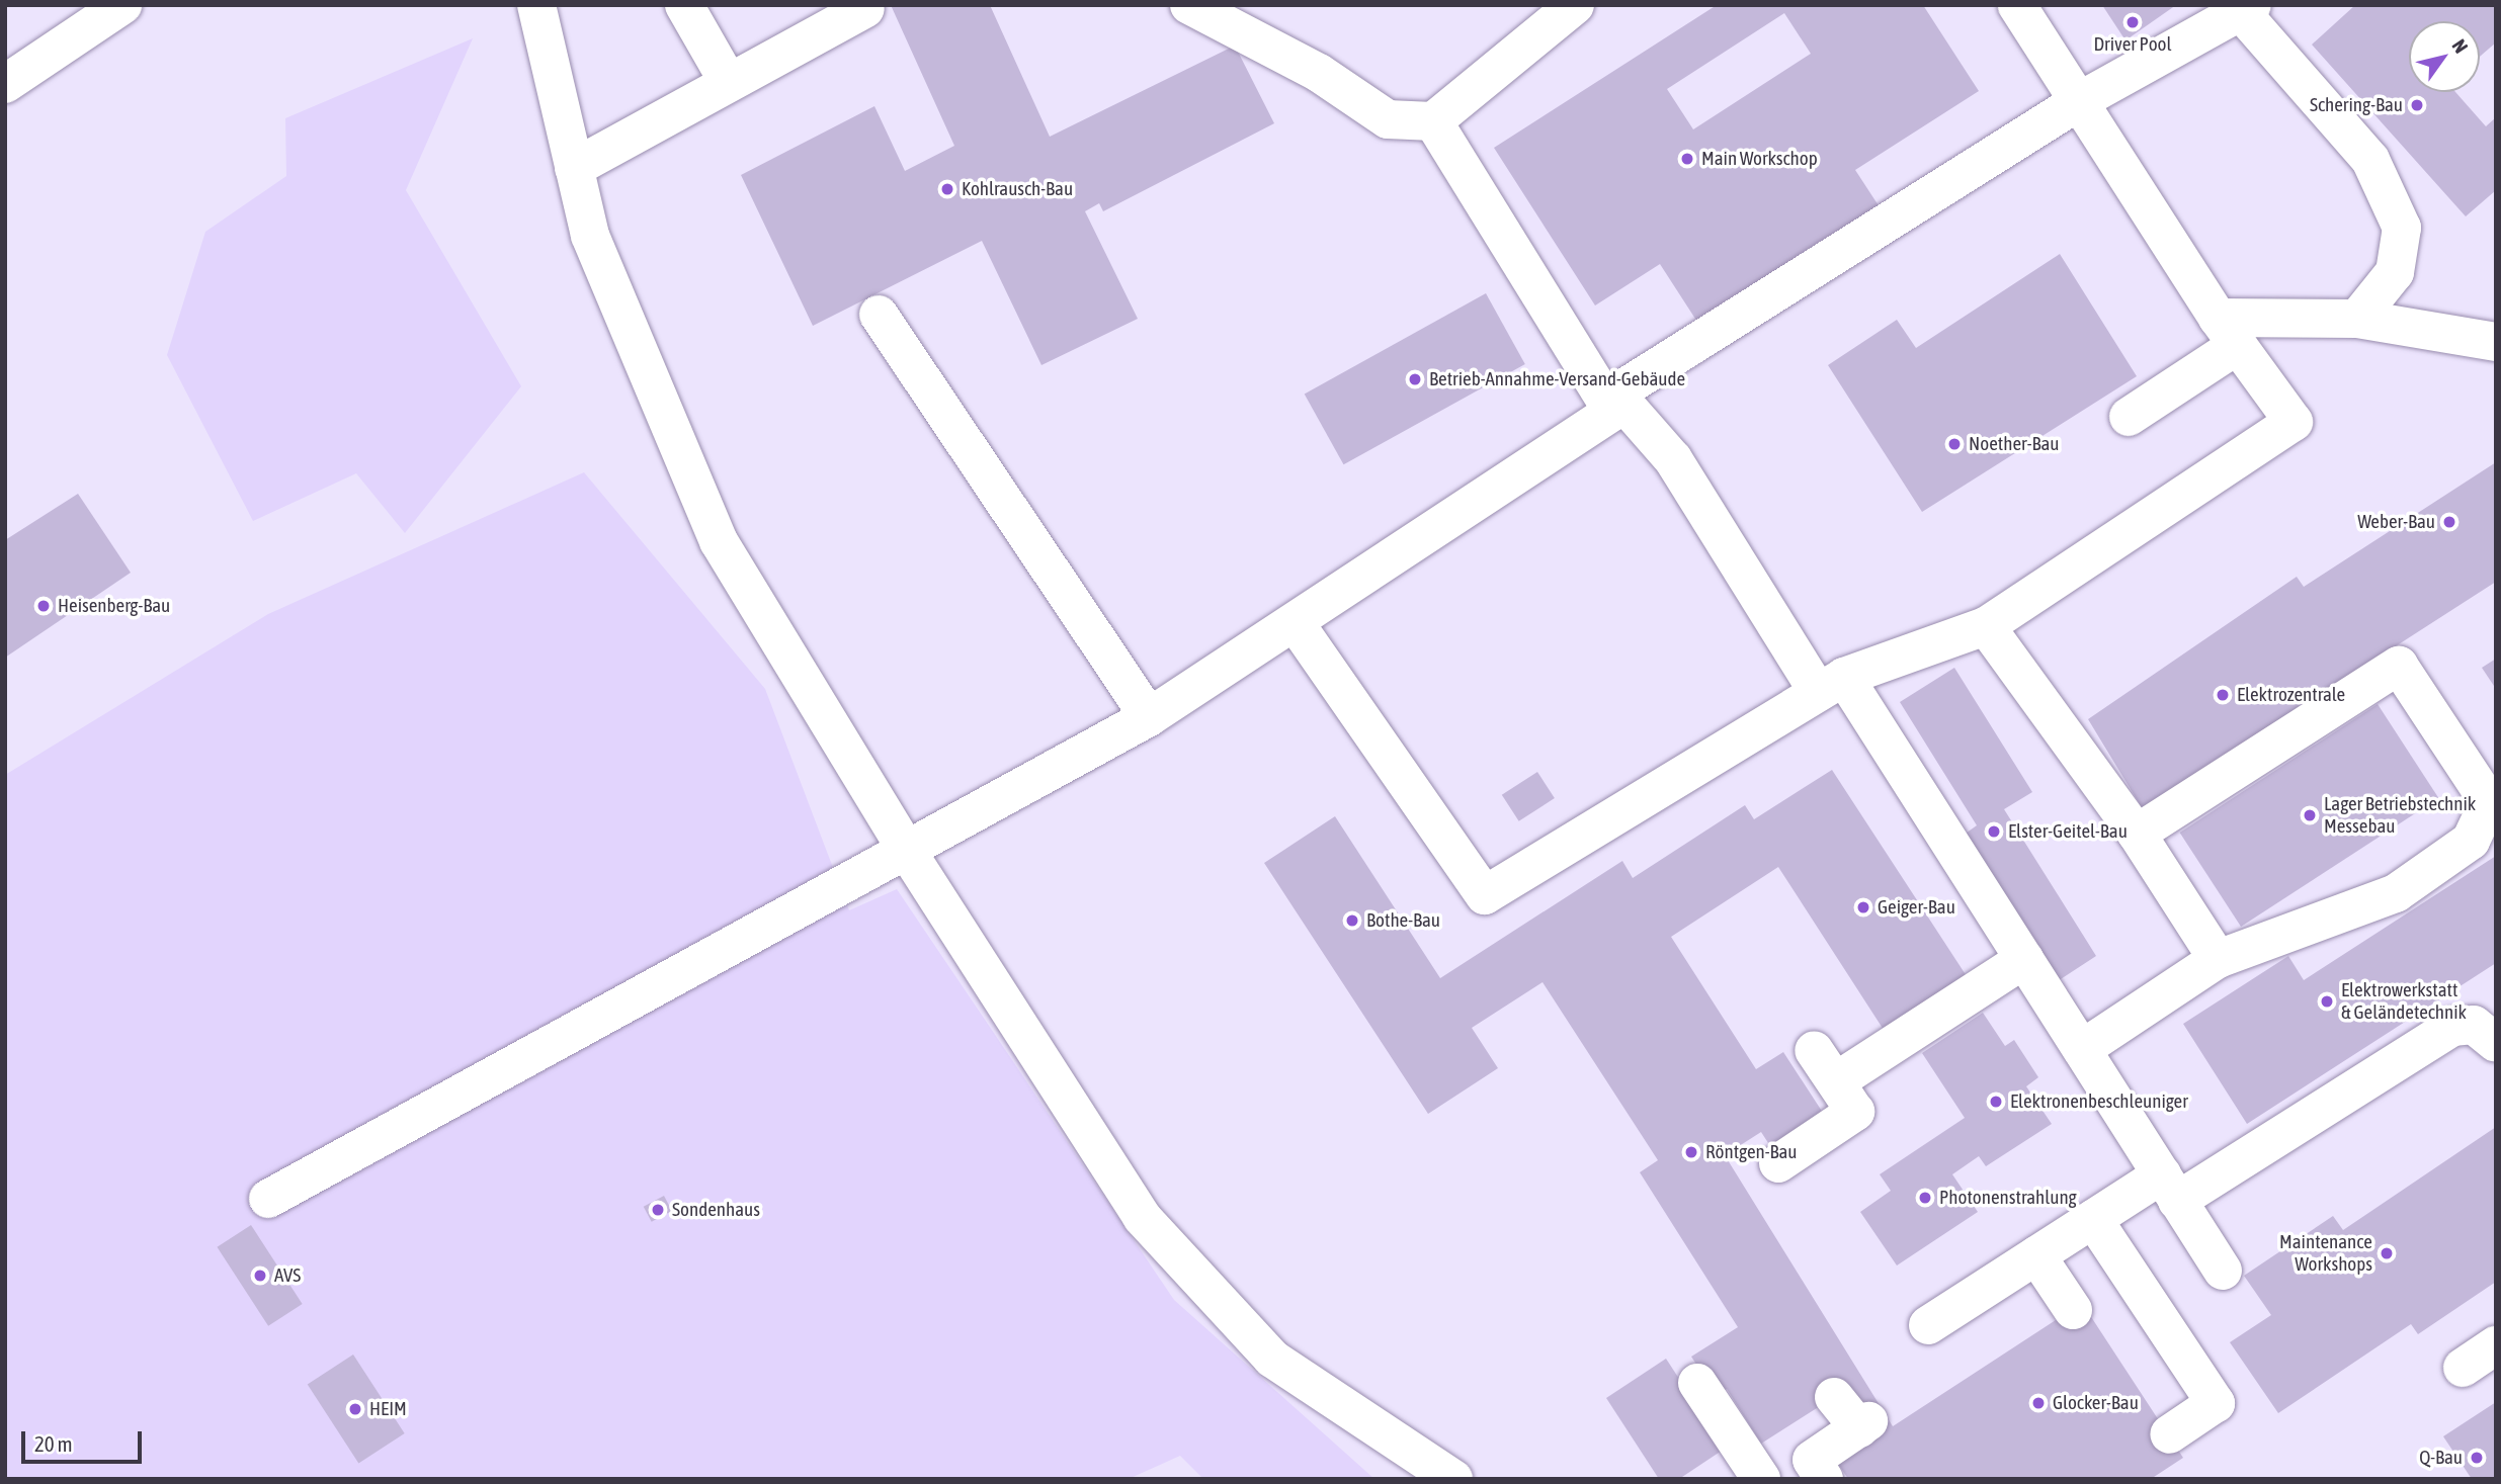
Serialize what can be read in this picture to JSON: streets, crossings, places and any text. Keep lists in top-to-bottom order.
{
  "places": [
    "Driver Pool",
    "Schering-Bau",
    "Main Workschop",
    "Kohlrausch-Bau",
    "Betrieb-Annahme-Versand-Gebäude",
    "Noether-Bau",
    "Weber-Bau",
    "Heisenberg-Bau",
    "Elektrozentrale",
    "Lager Betriebstechnik Messebau",
    "Elster-Geitel-Bau",
    "Geiger-Bau",
    "Bothe-Bau",
    "Elektrowerkstatt & Geländetechnik",
    "Elektronenbeschleuniger",
    "Röntgen-Bau",
    "Photonenstrahlung",
    "Sondenhaus",
    "Maintenance Workshops",
    "AVS",
    "Glocker-Bau",
    "HEIM",
    "Q-Bau"
  ],
  "scale_bar": "20 m",
  "north": "top right"
}
